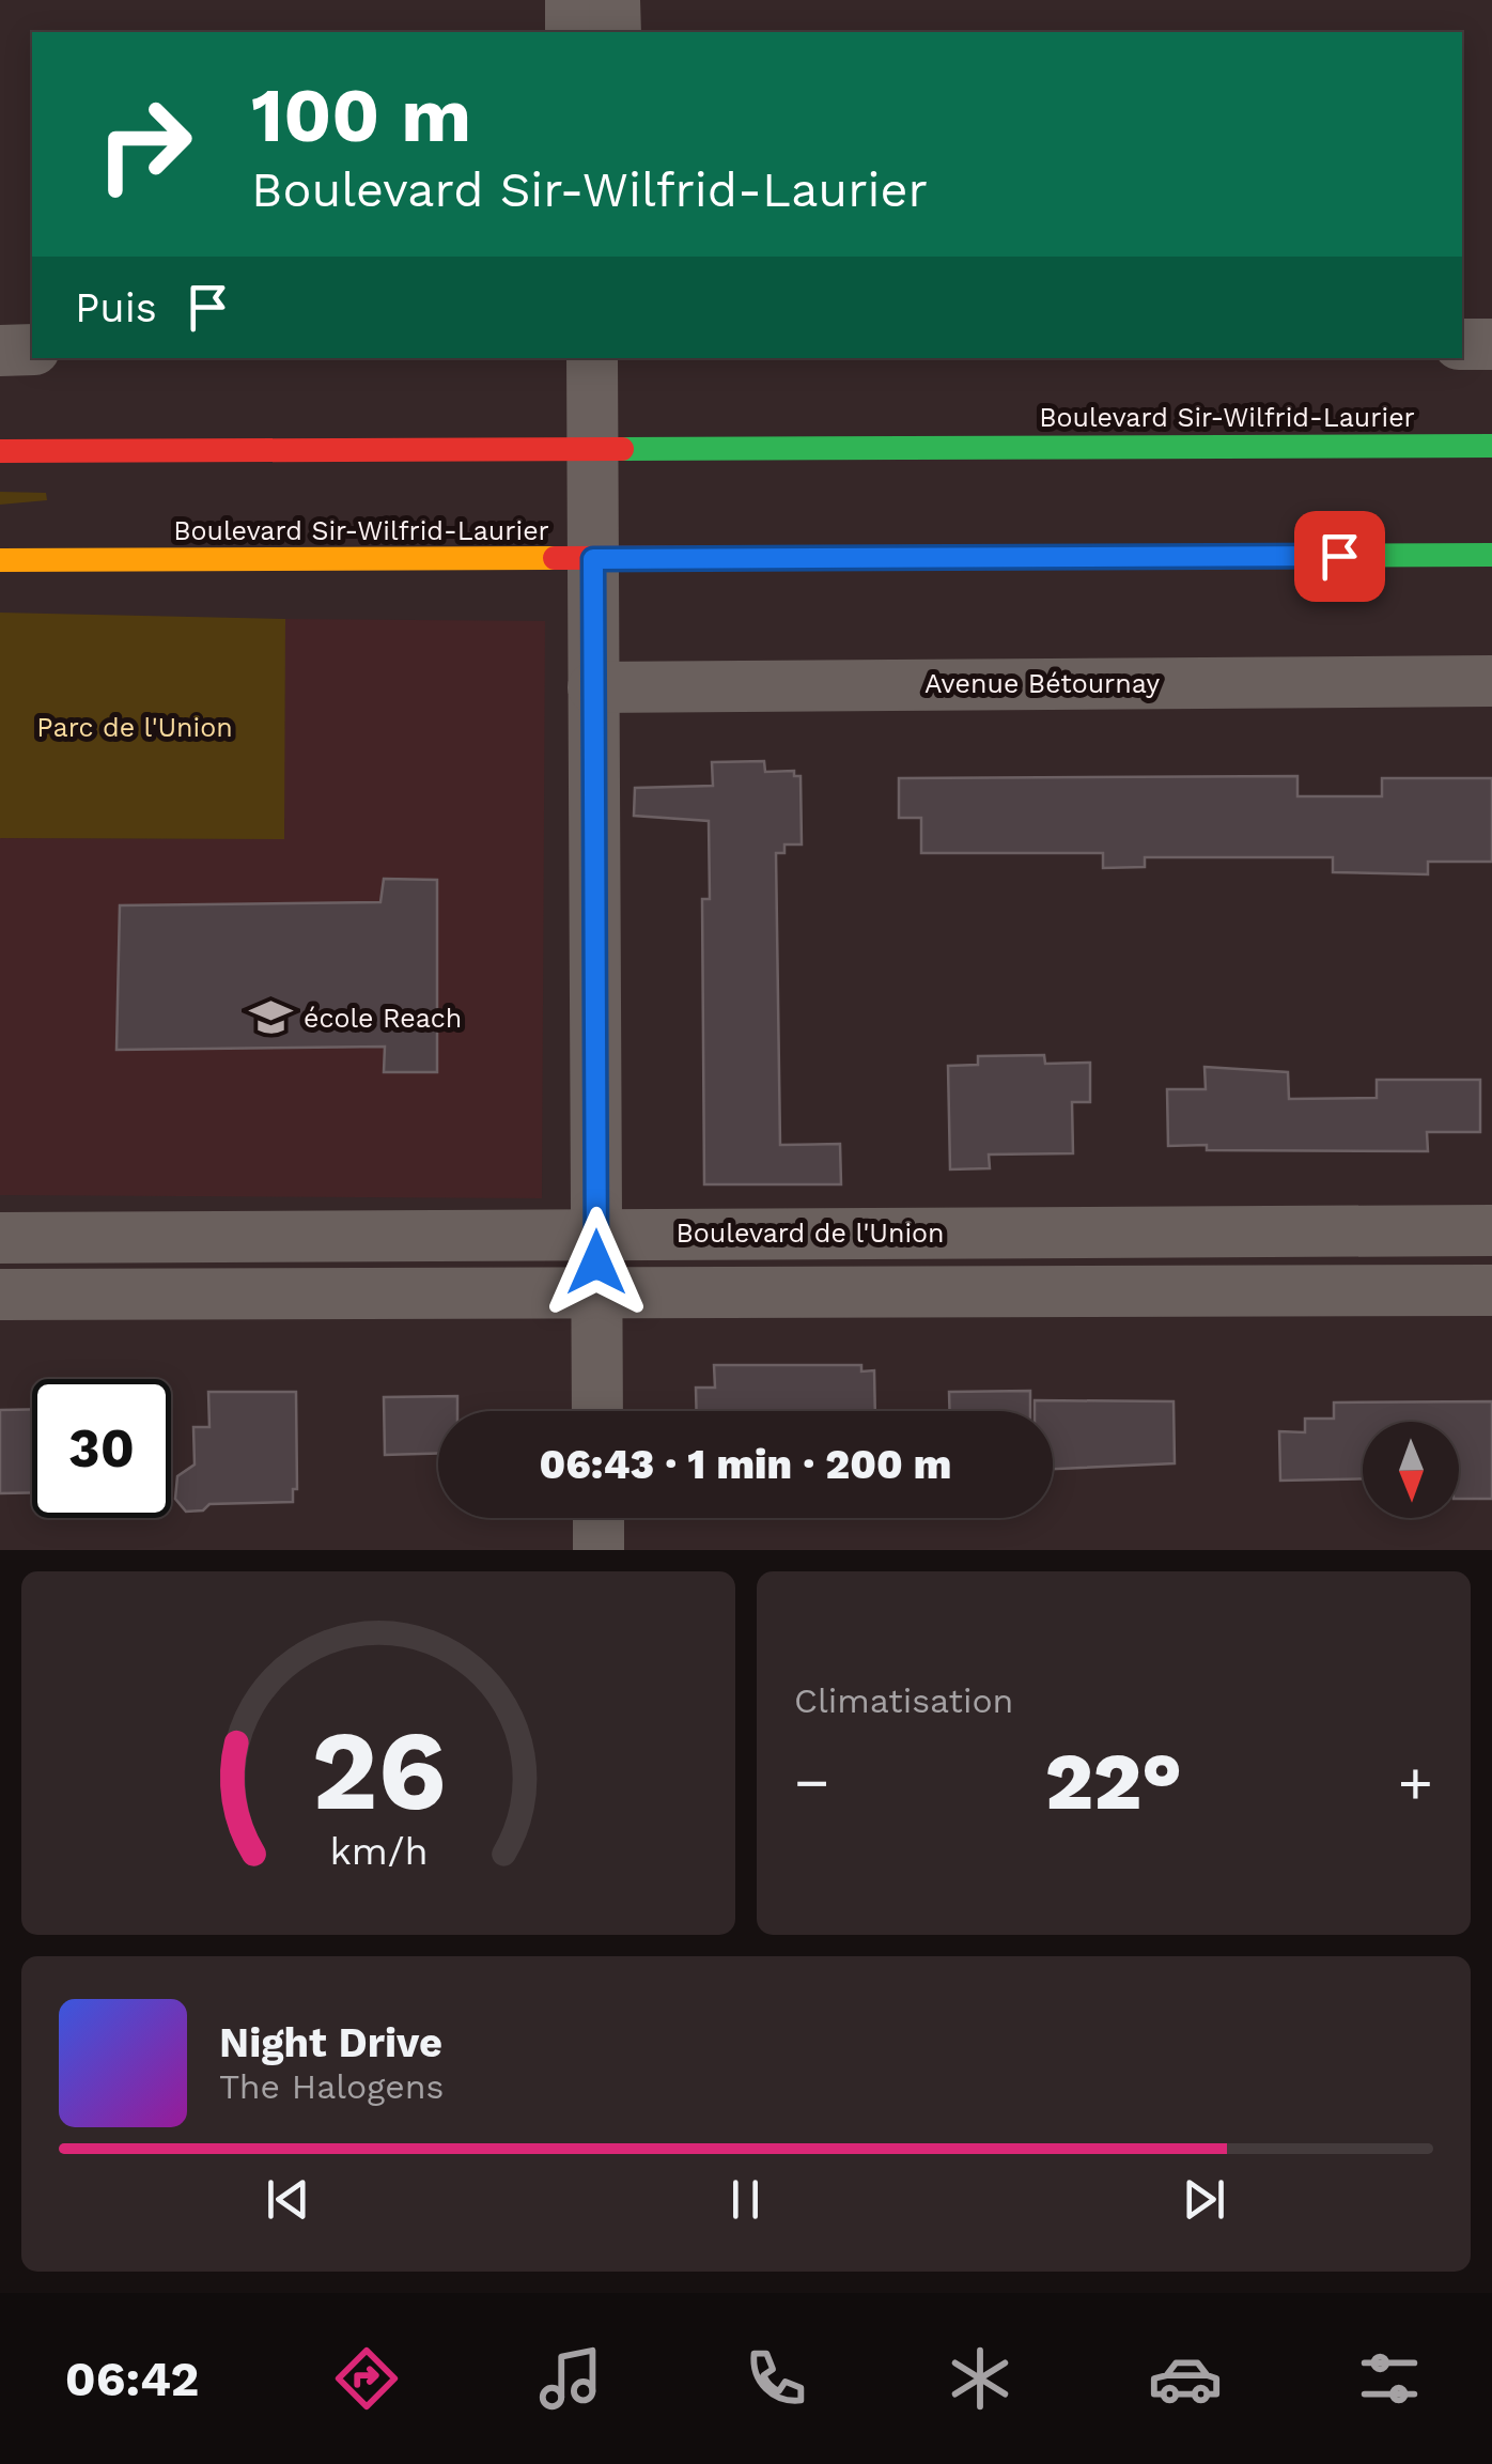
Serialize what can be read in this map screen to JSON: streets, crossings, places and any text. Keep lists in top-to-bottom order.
{
  "streets": {
    "main road": ["Boulevard Sir-Wilfrid-Laurier"],
    "street": ["Avenue Bétournay", "Boulevard de l'Union"]
  },
  "parks": ["Parc de l'Union"],
  "places": {
    "school or university": ["école Reach"]
  },
  "north": "bottom",
  "page": {
    "turn": ["100 m", "Boulevard Sir-Wilfrid-Laurier"],
    "then": "Puis",
    "limit": "30",
    "trip": "06:43 · 1 min · 200 m",
    "tile": "Climatisation",
    "heat": ["−", "22°", "+"],
    "song": ["Night Drive", "The Halogens"],
    "tabs": "06:42",
    "gauge": ["26", "km/h"]
  }
}
